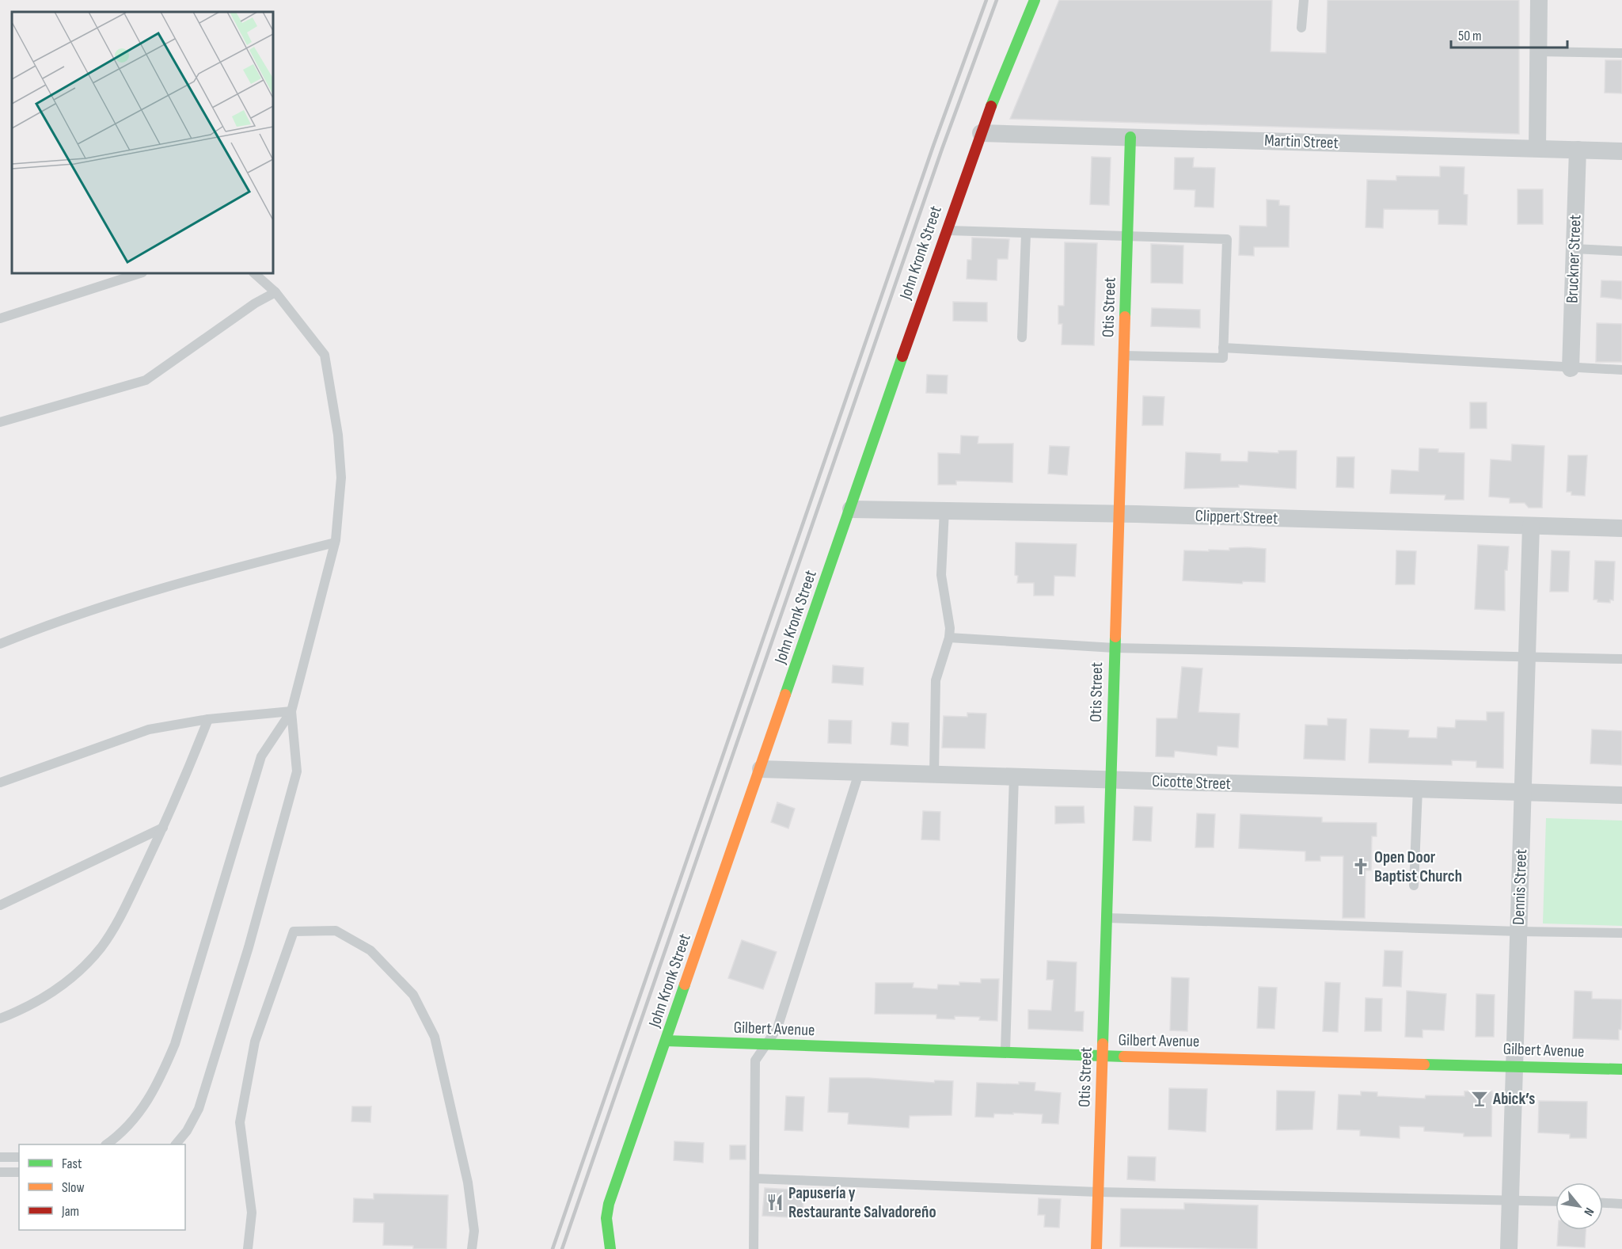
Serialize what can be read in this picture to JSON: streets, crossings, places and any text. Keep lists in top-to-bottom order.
{
  "streets": {
    "street": [
      "Martin Street",
      "John Kronk Street",
      "Bruckner Street",
      "Otis Street",
      "Clippert Street",
      "Cicotte Street",
      "Dennis Street",
      "Gilbert Avenue"
    ]
  },
  "crossings": [
    ["Martin Street", "John Kronk Street"],
    ["Martin Street", "Bruckner Street"],
    ["Martin Street", "Otis Street"],
    ["John Kronk Street", "Clippert Street"],
    ["John Kronk Street", "Cicotte Street"],
    ["John Kronk Street", "Gilbert Avenue"],
    ["Otis Street", "Clippert Street"],
    ["Otis Street", "Cicotte Street"],
    ["Otis Street", "Gilbert Avenue"],
    ["Clippert Street", "Dennis Street"],
    ["Cicotte Street", "Dennis Street"],
    ["Dennis Street", "Gilbert Avenue"]
  ],
  "places": {
    "church": ["Open Door Baptist Church"],
    "bar": ["Abick’s"],
    "restaurant": ["Papusería y Restaurante Salvadoreño"]
  },
  "legend": ["Fast", "Slow", "Jam"],
  "scale_bar": "50 m",
  "north": "bottom right"
}
